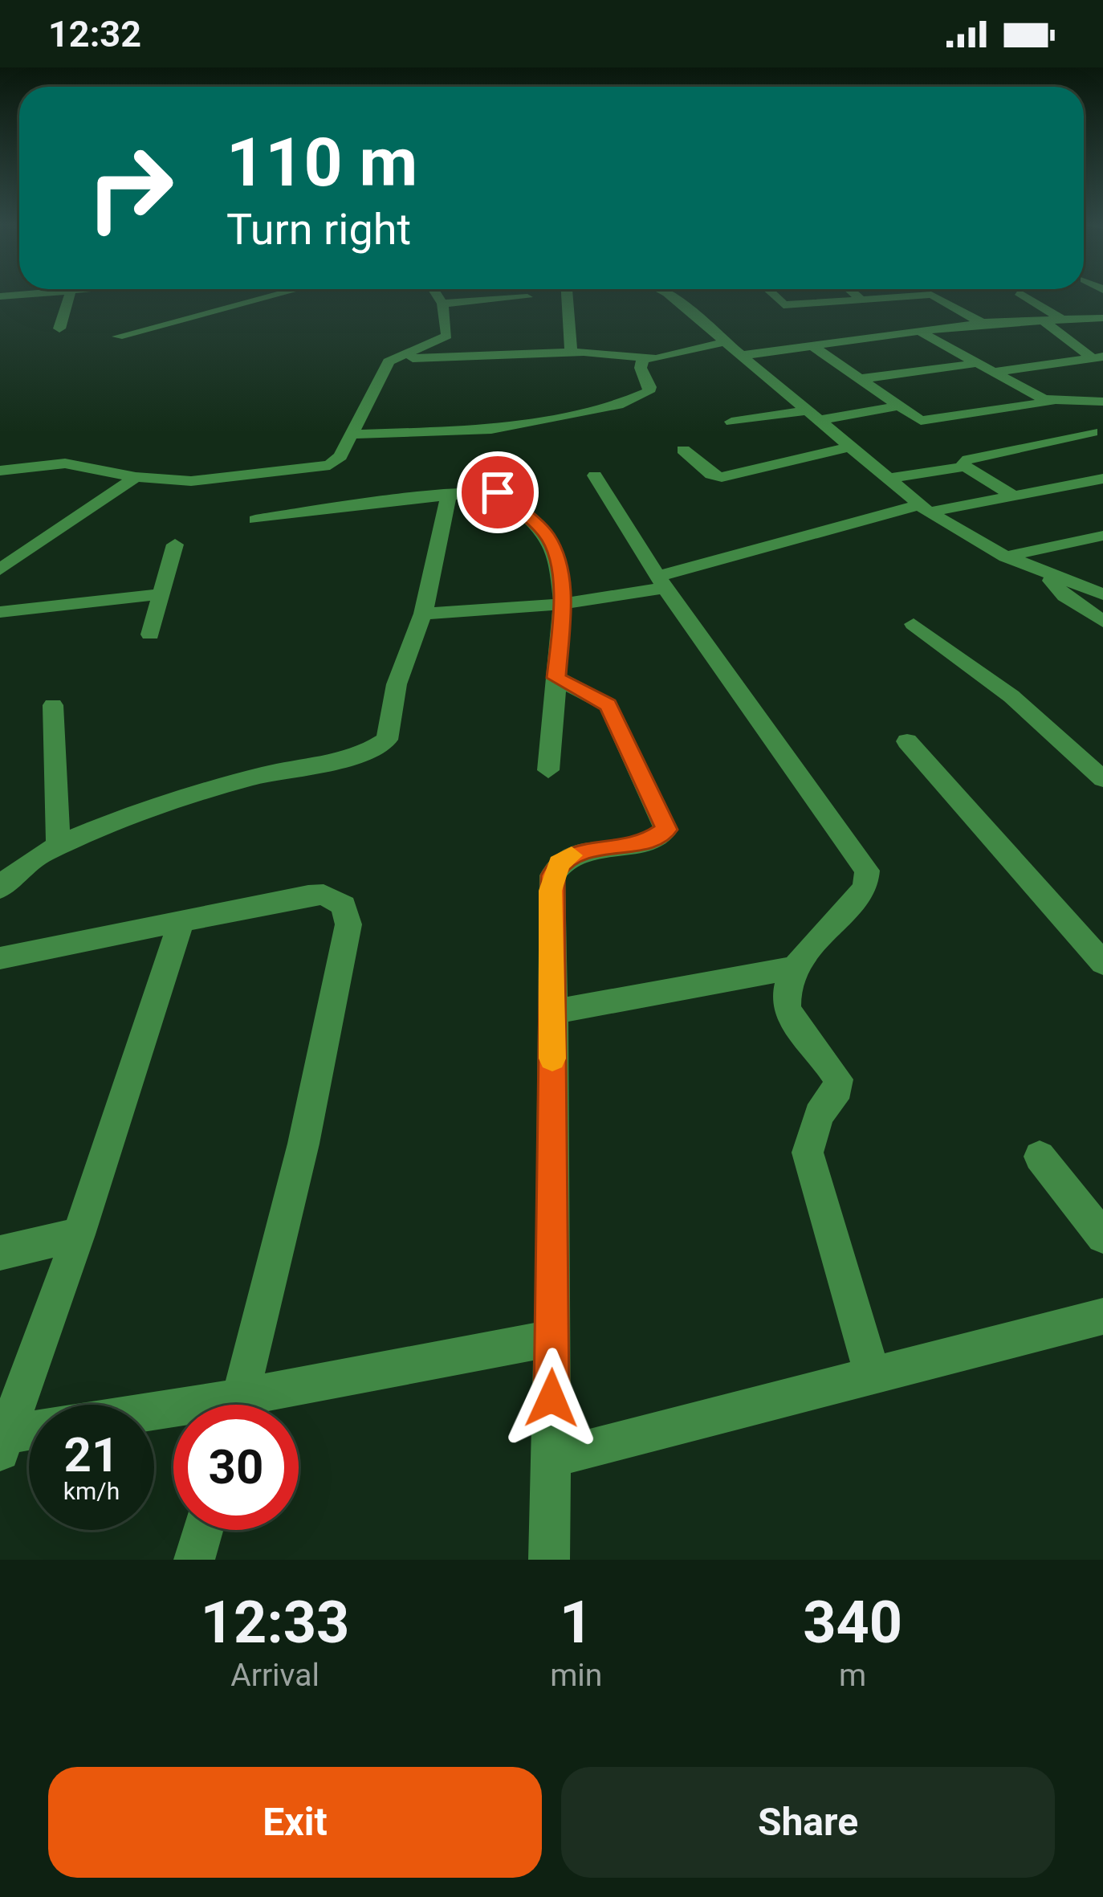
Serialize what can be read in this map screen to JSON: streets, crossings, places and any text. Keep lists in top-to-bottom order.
{
  "page": {
    "status": "12:32",
    "turn": ["110 m", "Turn right"],
    "speed": "21 km/h",
    "limit": "30",
    "eta": [
      "12:33",
      "Arrival",
      "1",
      "min",
      "340",
      "m"
    ],
    "buttons": ["Exit", "Share"]
  }
}
